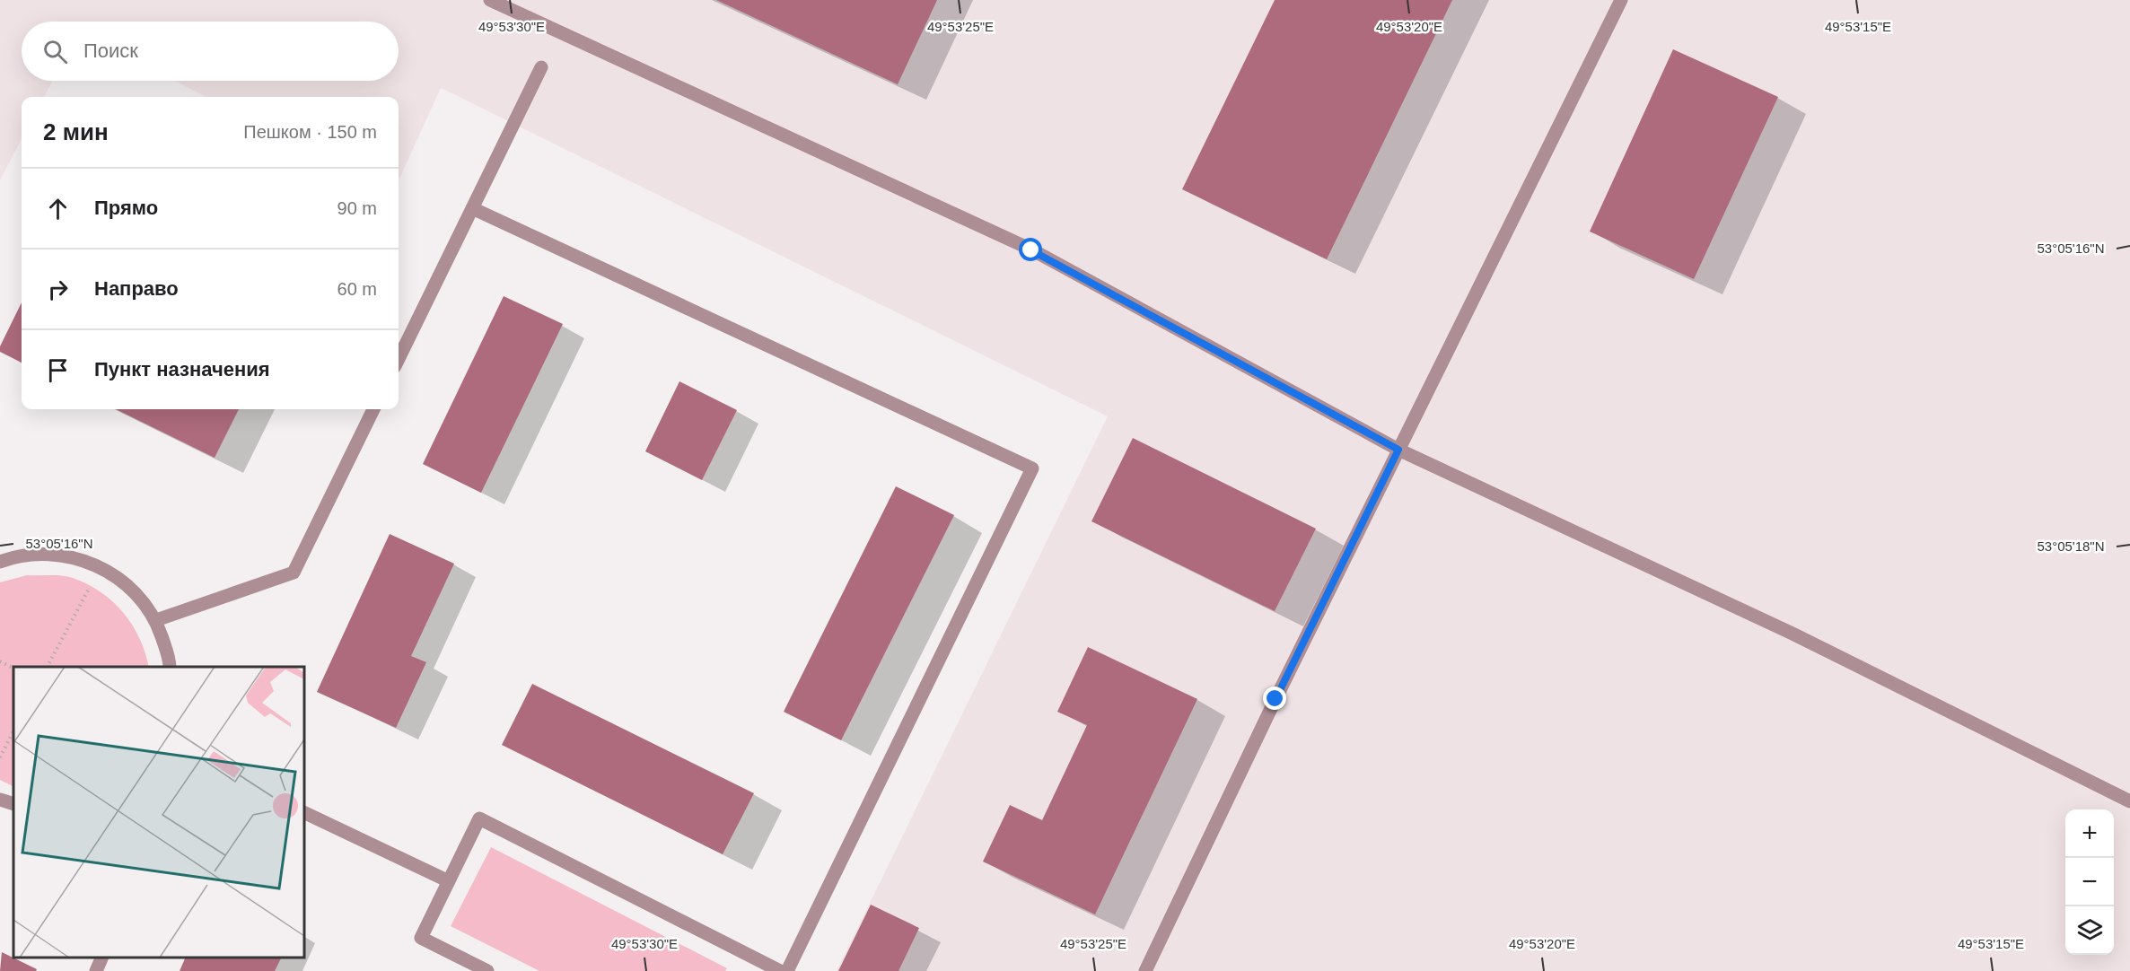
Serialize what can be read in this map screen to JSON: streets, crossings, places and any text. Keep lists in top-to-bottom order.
{
  "page": {
    "search": "Поиск",
    "heading": ["2 мин", "Пешком · 150 m"],
    "list": [
      ["Прямо", "90 m"],
      ["Направо", "60 m"],
      "Пункт назначения"
    ],
    "map_buttons": ["+", "−"]
  },
  "coordinates": [
    "49°53'30\"E",
    "49°53'25\"E",
    "49°53'20\"E",
    "49°53'15\"E",
    "53°05'16\"N",
    "53°05'18\"N"
  ]
}
